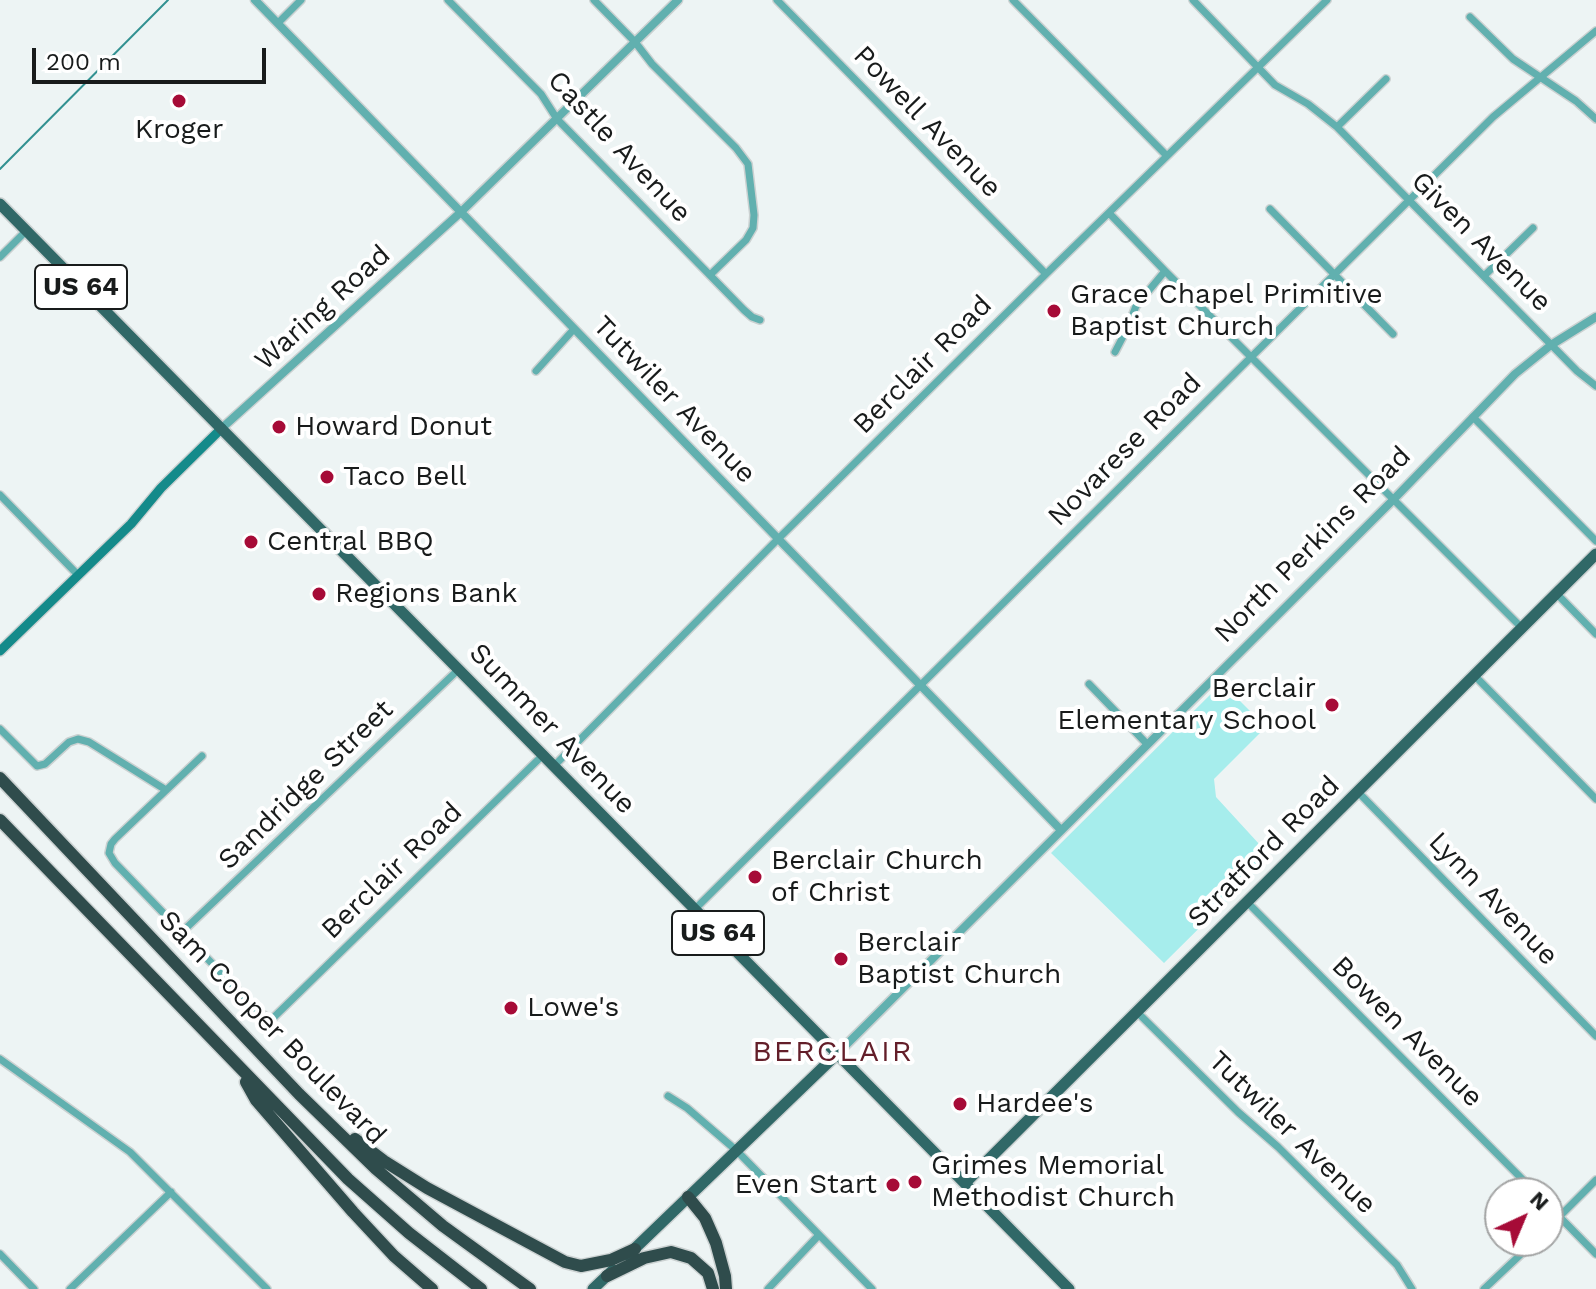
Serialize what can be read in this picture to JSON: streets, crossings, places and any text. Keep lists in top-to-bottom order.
{
  "streets": {
    "highway": ["Sam Cooper Boulevard"],
    "main road": [
      "US 64",
      "Waring Road",
      "North Perkins Road",
      "Summer Avenue",
      "Stratford Road"
    ],
    "street": [
      "Powell Avenue",
      "Castle Avenue",
      "Given Avenue",
      "Berclair Road",
      "Tutwiler Avenue",
      "Novarese Road",
      "Sandridge Street",
      "Lynn Avenue",
      "Bowen Avenue"
    ]
  },
  "crossings": [
    ["Powell Avenue", "Berclair Road"],
    ["Castle Avenue", "Waring Road"],
    ["Given Avenue", "Berclair Road"],
    ["Given Avenue", "Novarese Road"],
    ["Given Avenue", "North Perkins Road"],
    ["Waring Road", "Tutwiler Avenue"],
    ["Waring Road", "Summer Avenue"],
    ["Berclair Road", "Tutwiler Avenue"],
    ["Berclair Road", "Summer Avenue"],
    ["Berclair Road", "Sandridge Street"],
    ["Tutwiler Avenue", "Novarese Road"],
    ["Tutwiler Avenue", "North Perkins Road"],
    ["Tutwiler Avenue", "Stratford Road"],
    ["Novarese Road", "Summer Avenue"],
    ["North Perkins Road", "Summer Avenue"],
    ["Summer Avenue", "Sandridge Street"],
    ["Summer Avenue", "Stratford Road"],
    ["Stratford Road", "Lynn Avenue"],
    ["Stratford Road", "Bowen Avenue"]
  ],
  "districts": ["BERCLAIR"],
  "places": [
    "Kroger",
    "Grace Chapel Primitive Baptist Church",
    "Howard Donut",
    "Taco Bell",
    "Central BBQ",
    "Regions Bank",
    "Berclair Elementary School",
    "Berclair Church of Christ",
    "Berclair Baptist Church",
    "Lowe's",
    "Hardee's",
    "Grimes Memorial Methodist Church",
    "Even Start"
  ],
  "scale_bar": "200 m",
  "north": "top right"
}
